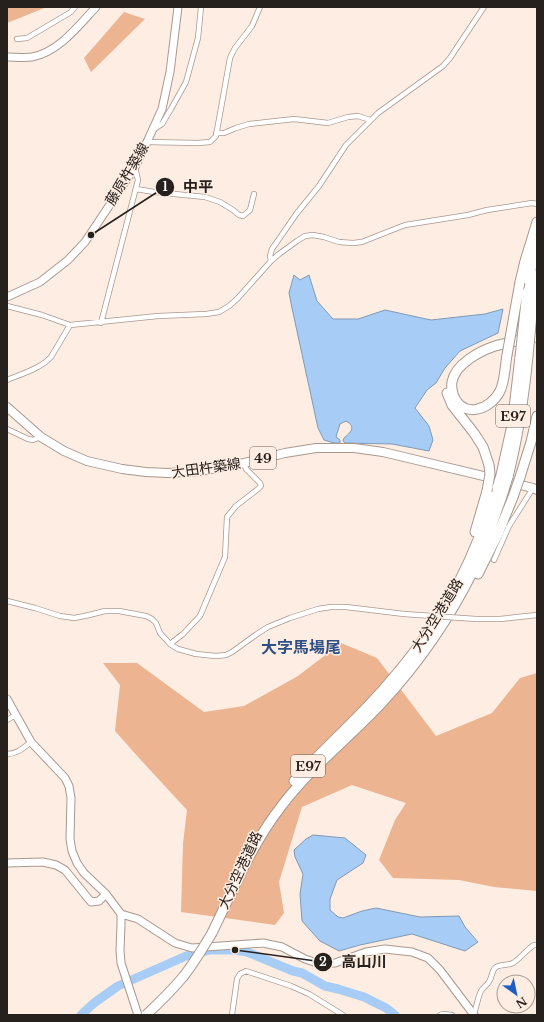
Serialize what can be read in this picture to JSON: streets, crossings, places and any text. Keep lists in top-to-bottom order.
{
  "streets": {
    "highway": ["E97", "大分空港道路"],
    "main road": ["49", "大田杵築線"],
    "street": ["藤原杵築線"]
  },
  "districts": ["大字馬場尾"],
  "places": ["中平", "高山川"],
  "north": "bottom right"
}
